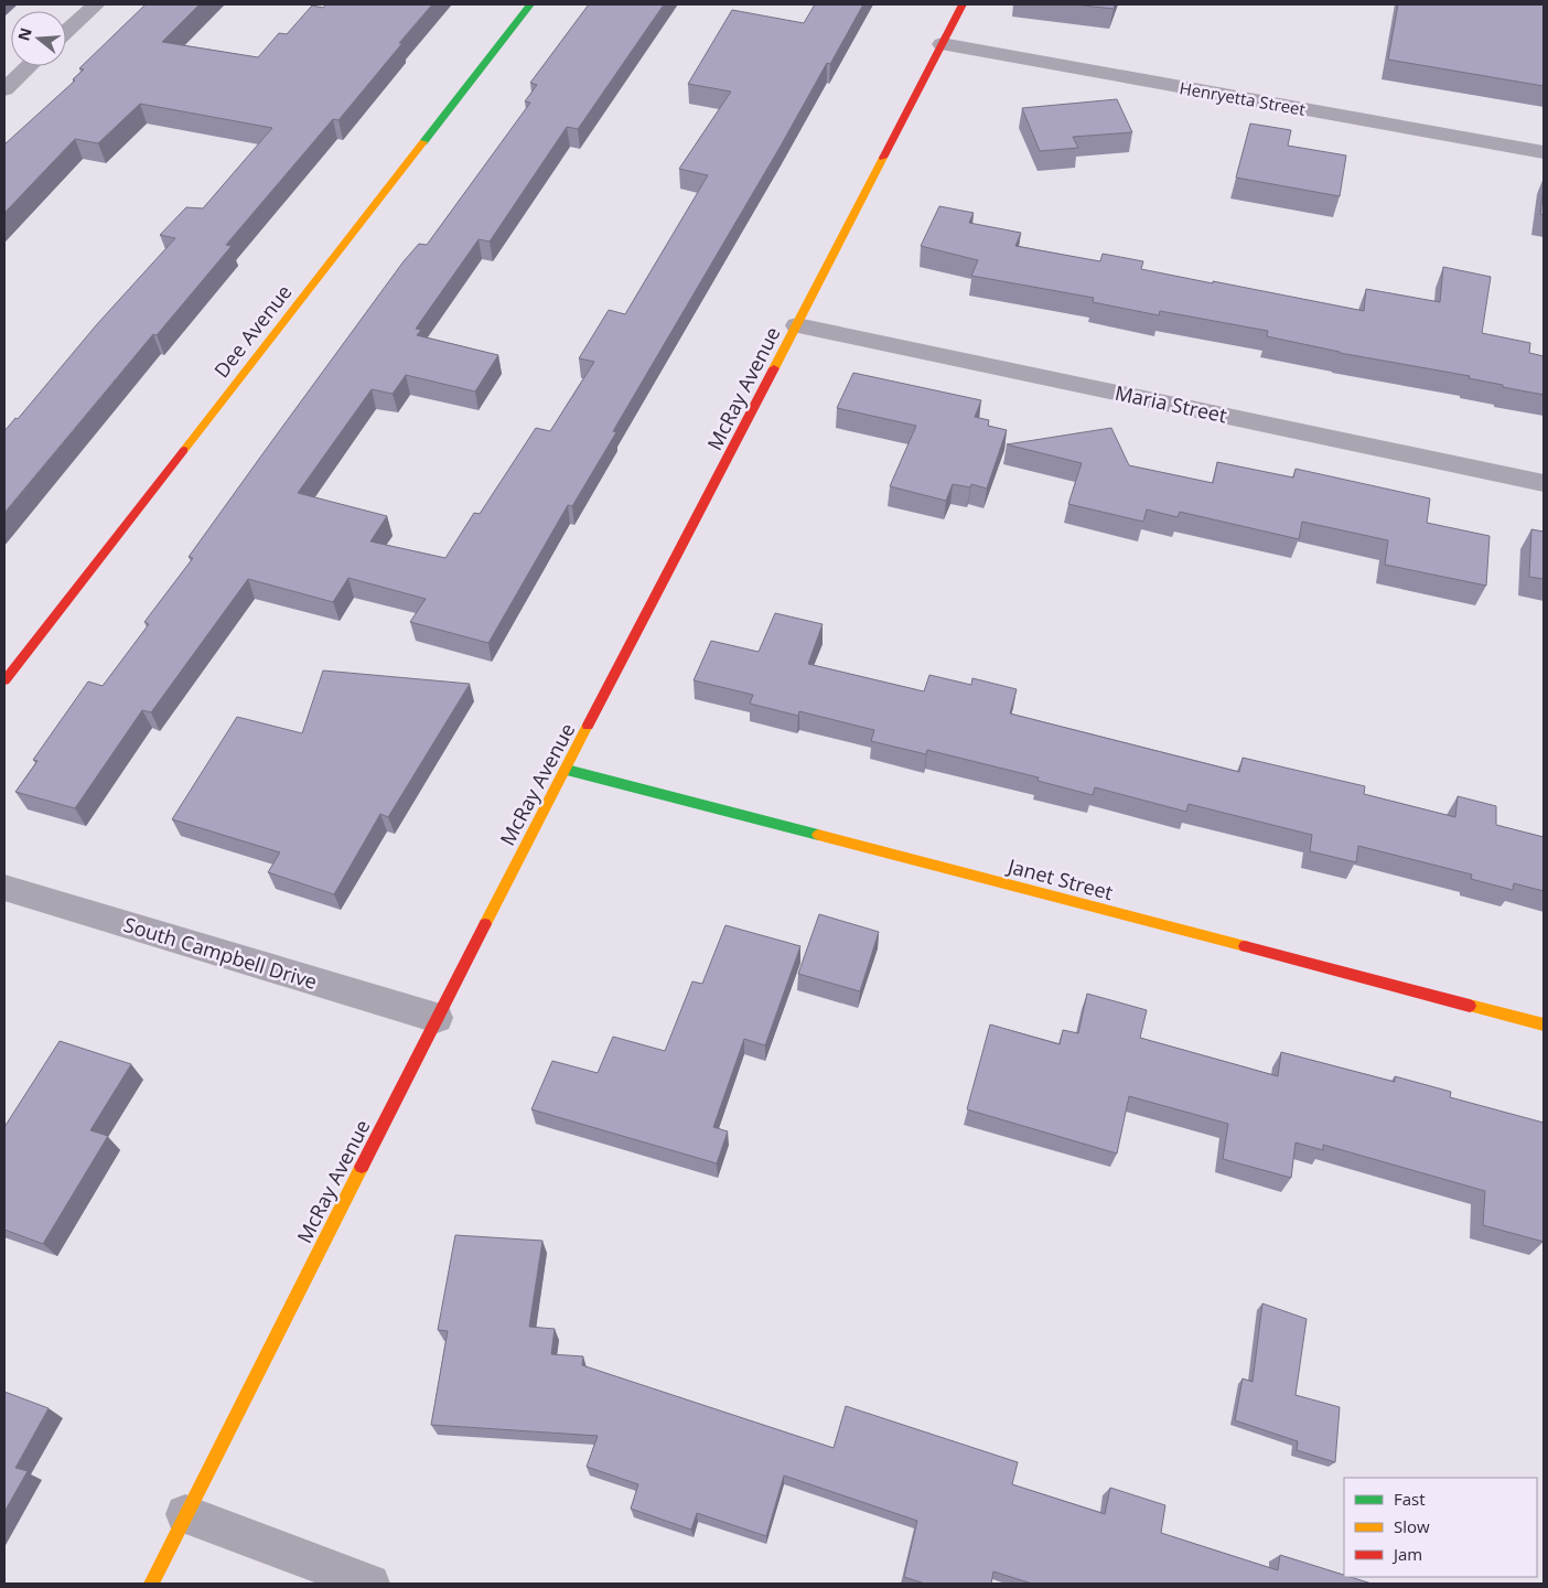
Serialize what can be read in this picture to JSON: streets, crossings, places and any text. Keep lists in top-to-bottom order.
{
  "streets": {
    "street": [
      "Henryetta Street",
      "Dee Avenue",
      "McRay Avenue",
      "Maria Street",
      "Janet Street",
      "South Campbell Drive"
    ]
  },
  "crossings": [
    ["Henryetta Street", "McRay Avenue"],
    ["McRay Avenue", "Maria Street"],
    ["McRay Avenue", "Janet Street"],
    ["McRay Avenue", "South Campbell Drive"]
  ],
  "legend": ["Fast", "Slow", "Jam"],
  "north": "left"
}
